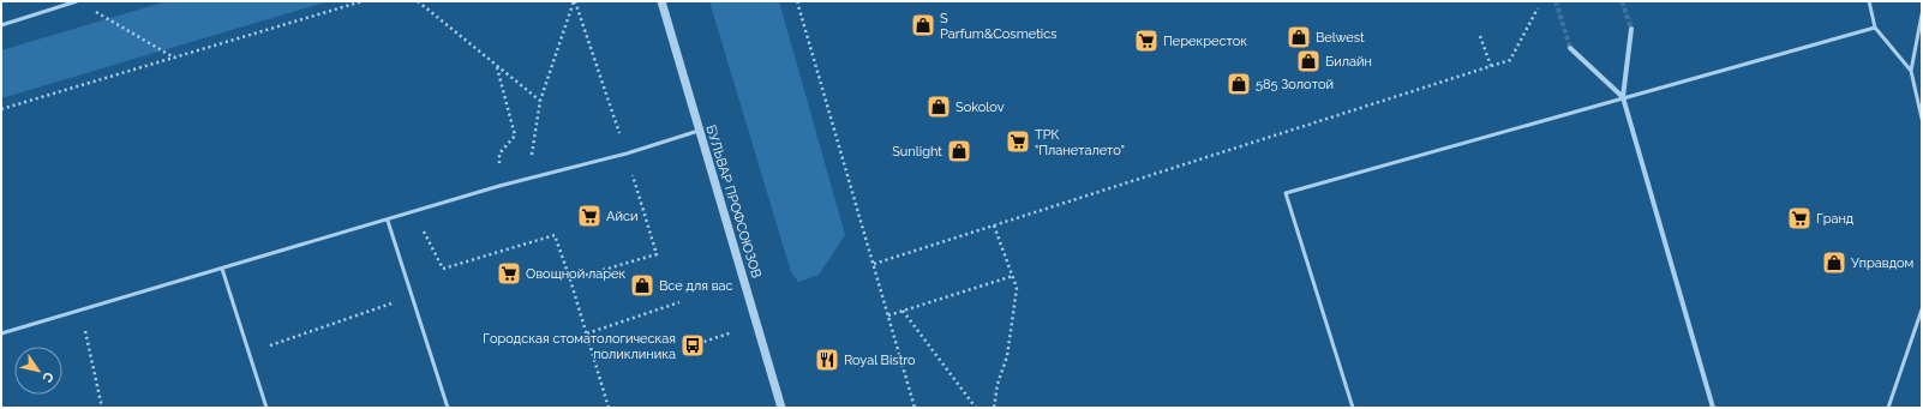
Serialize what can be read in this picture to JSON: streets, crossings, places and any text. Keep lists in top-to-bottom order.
{
  "streets": {
    "street": ["БУЛЬВАР ПРОФСОЮЗОВ"]
  },
  "places": {
    "shop": [
      "S Parfum&Cosmetics",
      "Belwest",
      "Билайн",
      "585 Золотой",
      "Sokolov",
      "Sunlight",
      "Управдом",
      "Все для вас"
    ],
    "supermarket": [
      "Перекресток",
      "ТРК \"Планеталето\"",
      "Айси",
      "Гранд",
      "Овощной ларек"
    ],
    "bus stop": ["Городская стоматологическая поликлиника"],
    "restaurant": ["Royal Bistro"]
  },
  "north": "bottom right"
}
